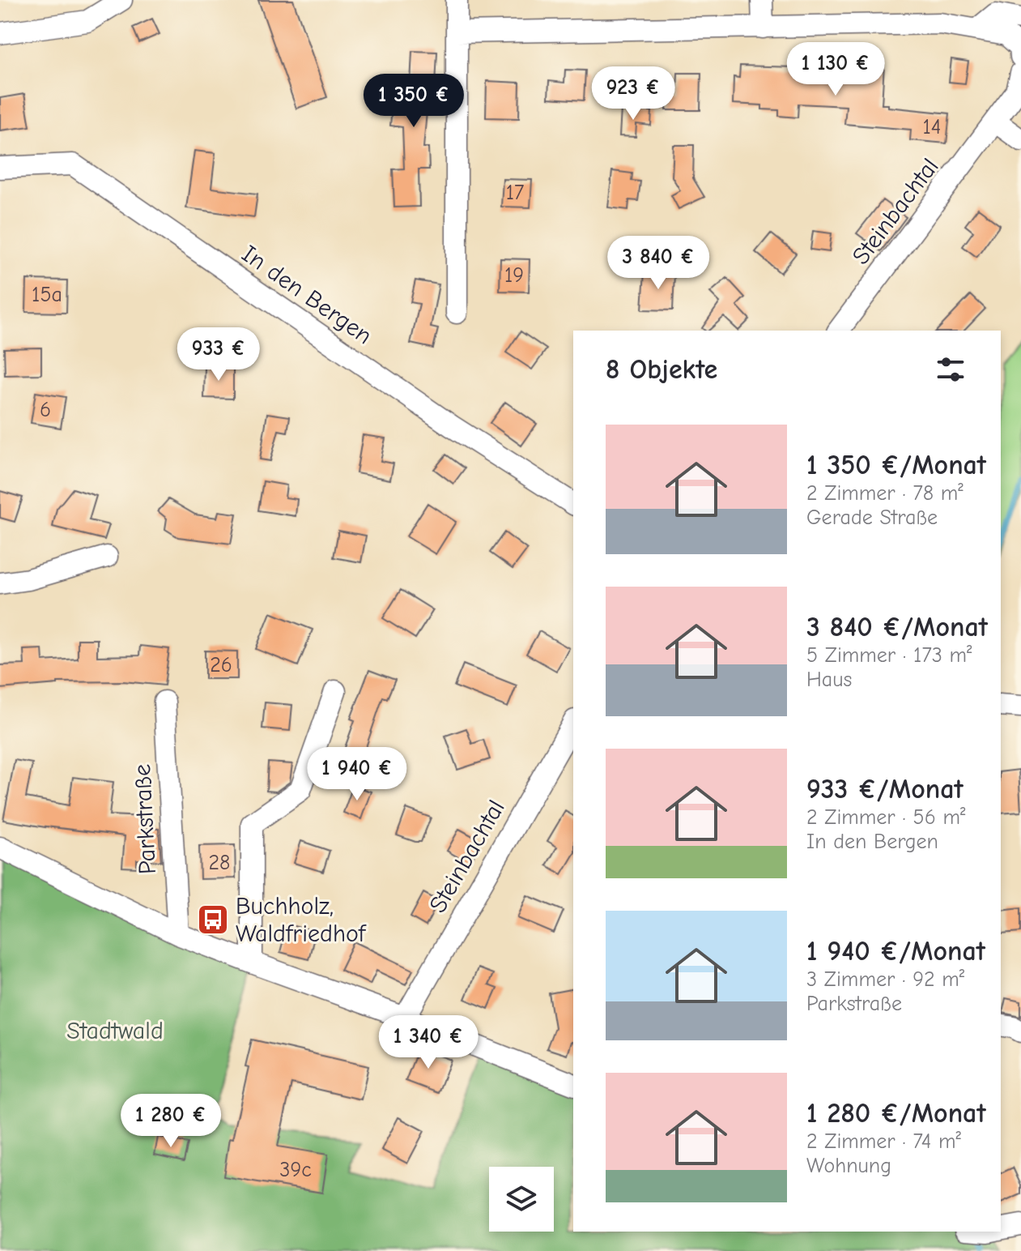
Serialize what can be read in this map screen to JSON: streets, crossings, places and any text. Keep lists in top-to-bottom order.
{
  "streets": {
    "street": ["Steinbachtal", "In den Bergen", "Parkstraße"]
  },
  "crossings": [
    ["Steinbachtal", "Parkstraße"]
  ],
  "parks": ["Stadtwald"],
  "places": {
    "bus stop": ["Buchholz, Waldfriedhof"]
  },
  "house_numbers": [
    "14",
    "17",
    "19",
    "15a",
    "6",
    "26",
    "28",
    "39c"
  ],
  "page": {
    "price": [
      "1 130 €",
      "923 €",
      "1 350 €",
      "3 840 €",
      "933 €",
      "1 940 €",
      "1 340 €",
      "1 280 €"
    ],
    "heading": "8 Objekte",
    "list": [
      {
        "name": "1 350 €/Monat",
        "note": "2 Zimmer · 78 m² · Gerade Straße"
      },
      {
        "name": "3 840 €/Monat",
        "note": "5 Zimmer · 173 m² · Haus"
      },
      {
        "name": "933 €/Monat",
        "note": "2 Zimmer · 56 m² · In den Bergen"
      },
      {
        "name": "1 940 €/Monat",
        "note": "3 Zimmer · 92 m² · Parkstraße"
      },
      {
        "name": "1 280 €/Monat",
        "note": "2 Zimmer · 74 m² · Wohnung"
      }
    ]
  }
}
